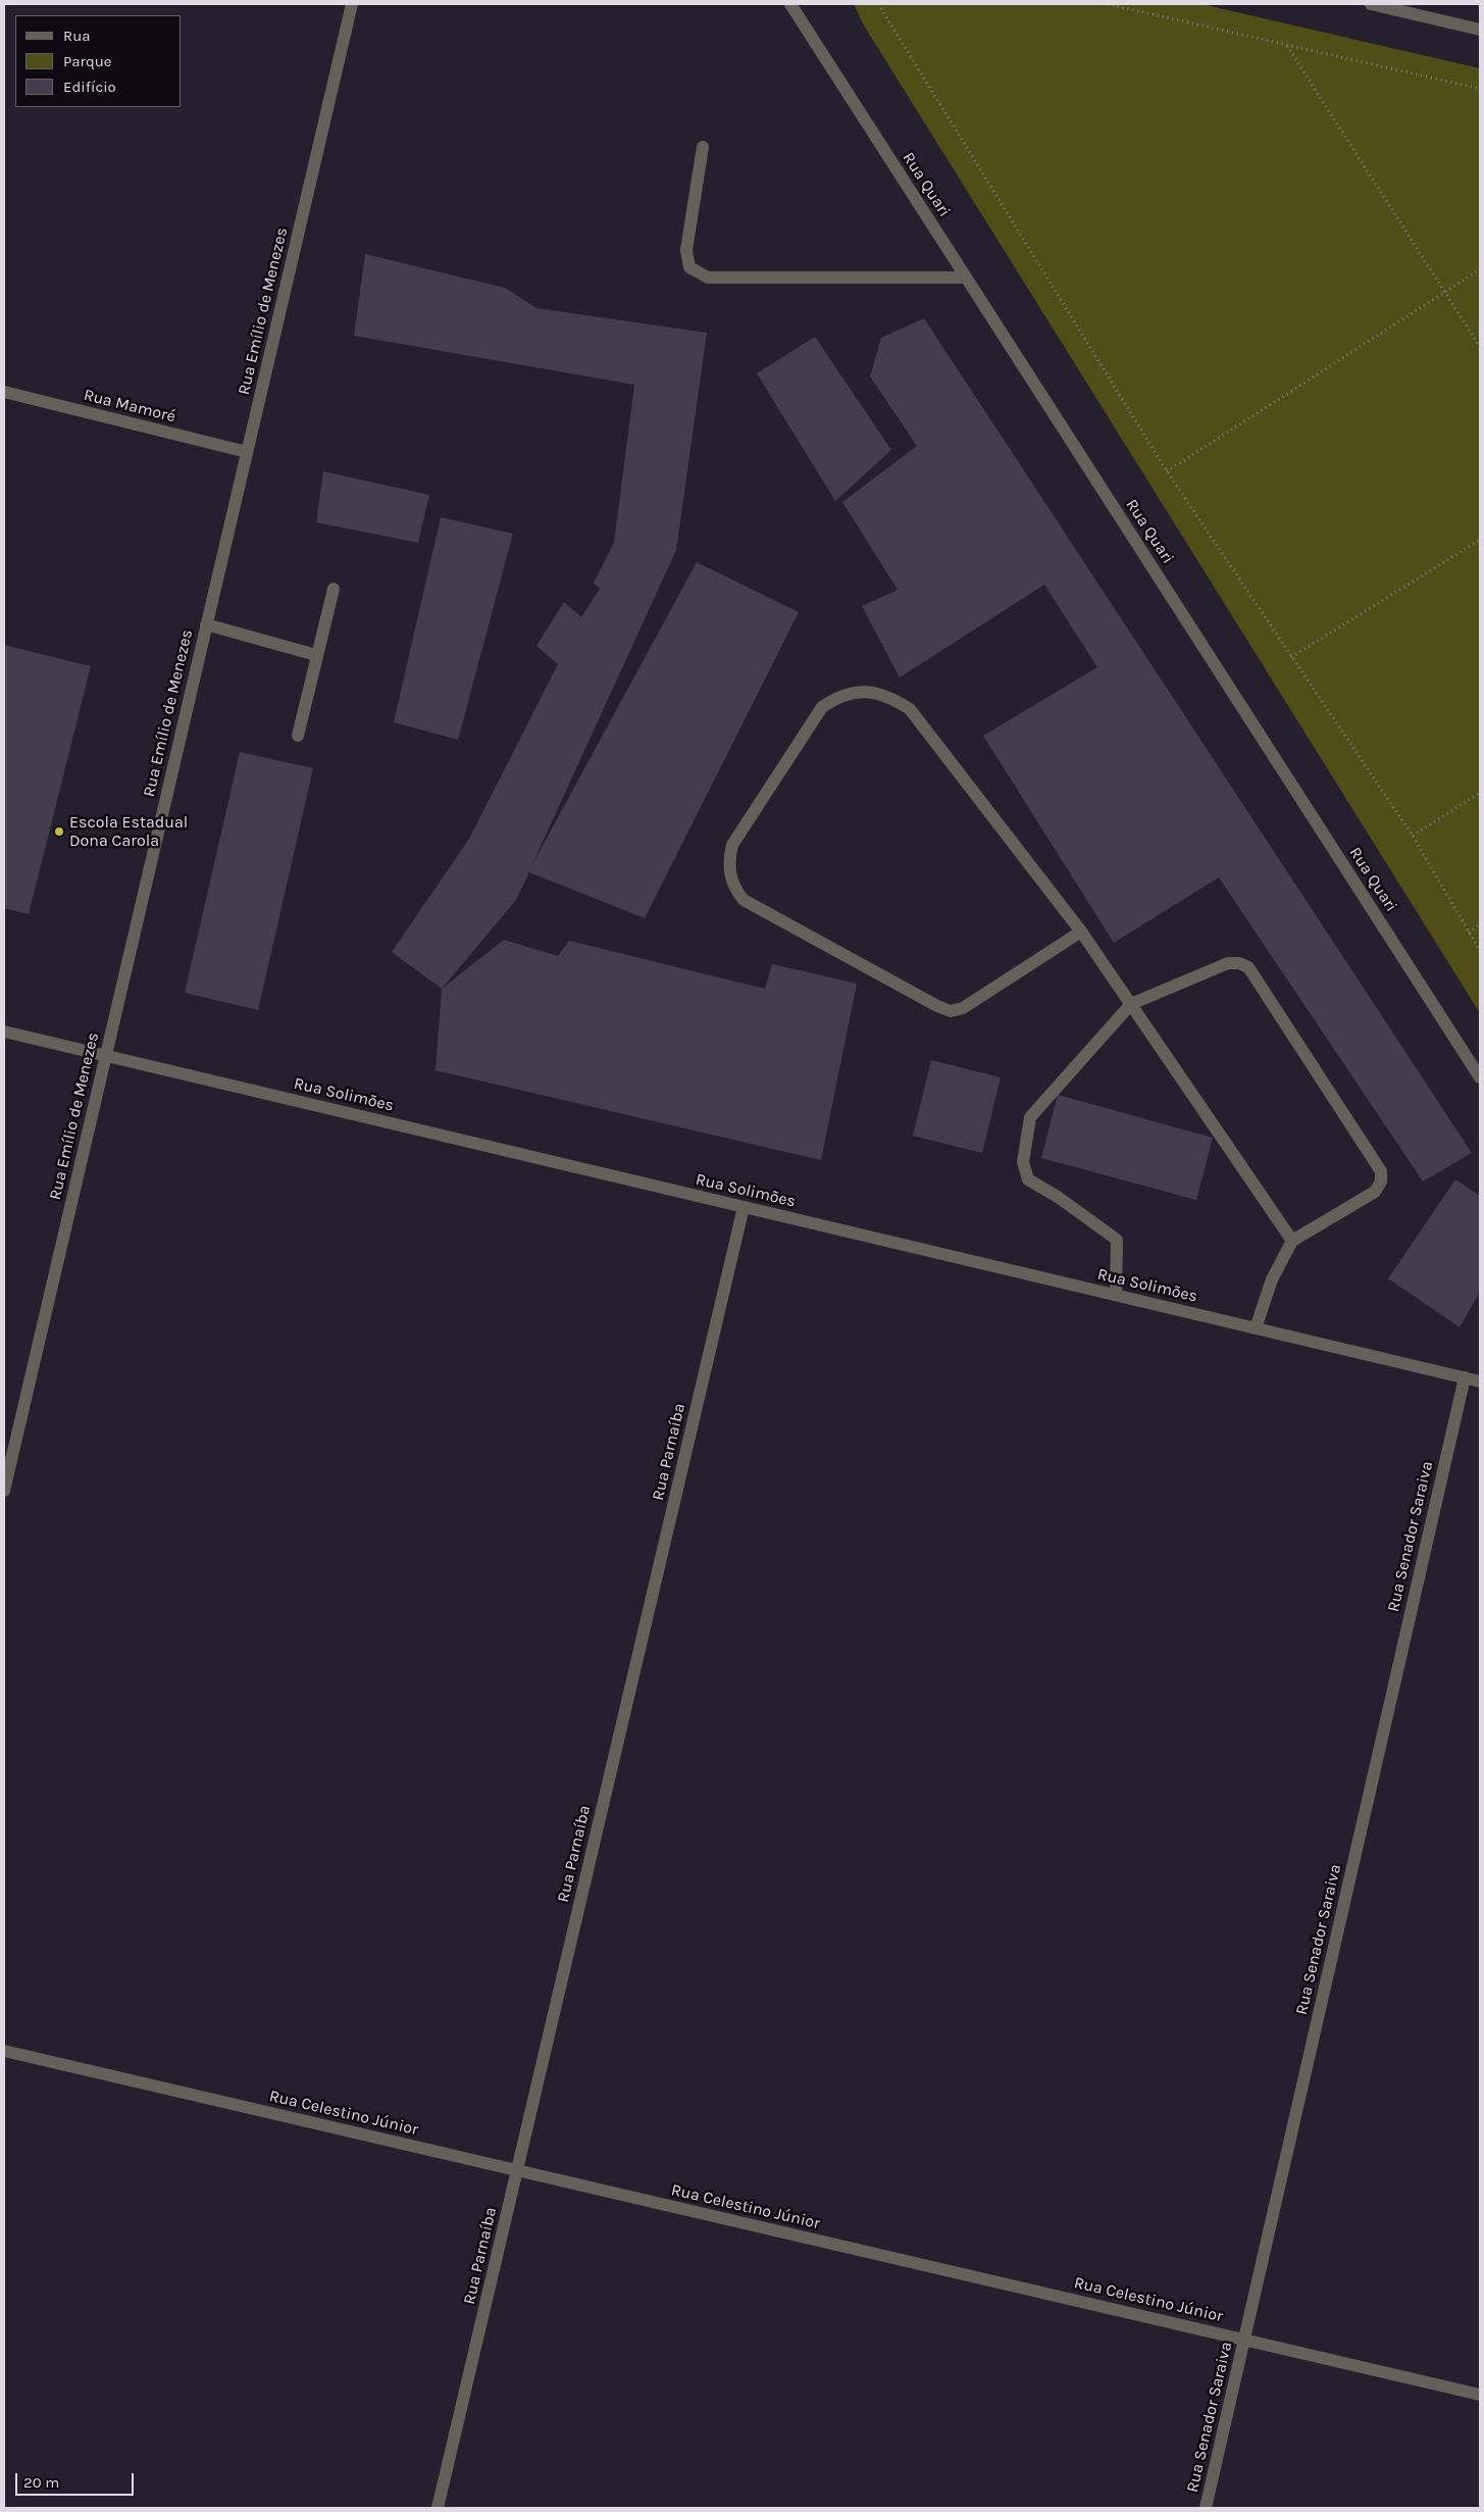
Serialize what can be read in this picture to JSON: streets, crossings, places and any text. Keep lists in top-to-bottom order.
{
  "streets": {
    "street": [
      "Rua Quari",
      "Rua Emílio de Menezes",
      "Rua Mamoré",
      "Rua Solimões",
      "Rua Parnaíba",
      "Rua Senador Saraiva",
      "Rua Celestino Júnior"
    ]
  },
  "crossings": [
    ["Rua Emílio de Menezes", "Rua Mamoré"],
    ["Rua Emílio de Menezes", "Rua Solimões"],
    ["Rua Solimões", "Rua Parnaíba"],
    ["Rua Solimões", "Rua Senador Saraiva"],
    ["Rua Parnaíba", "Rua Celestino Júnior"],
    ["Rua Senador Saraiva", "Rua Celestino Júnior"]
  ],
  "places": ["Escola Estadual Dona Carola"],
  "legend": ["Rua", "Parque", "Edifício"],
  "scale_bar": "20 m"
}
